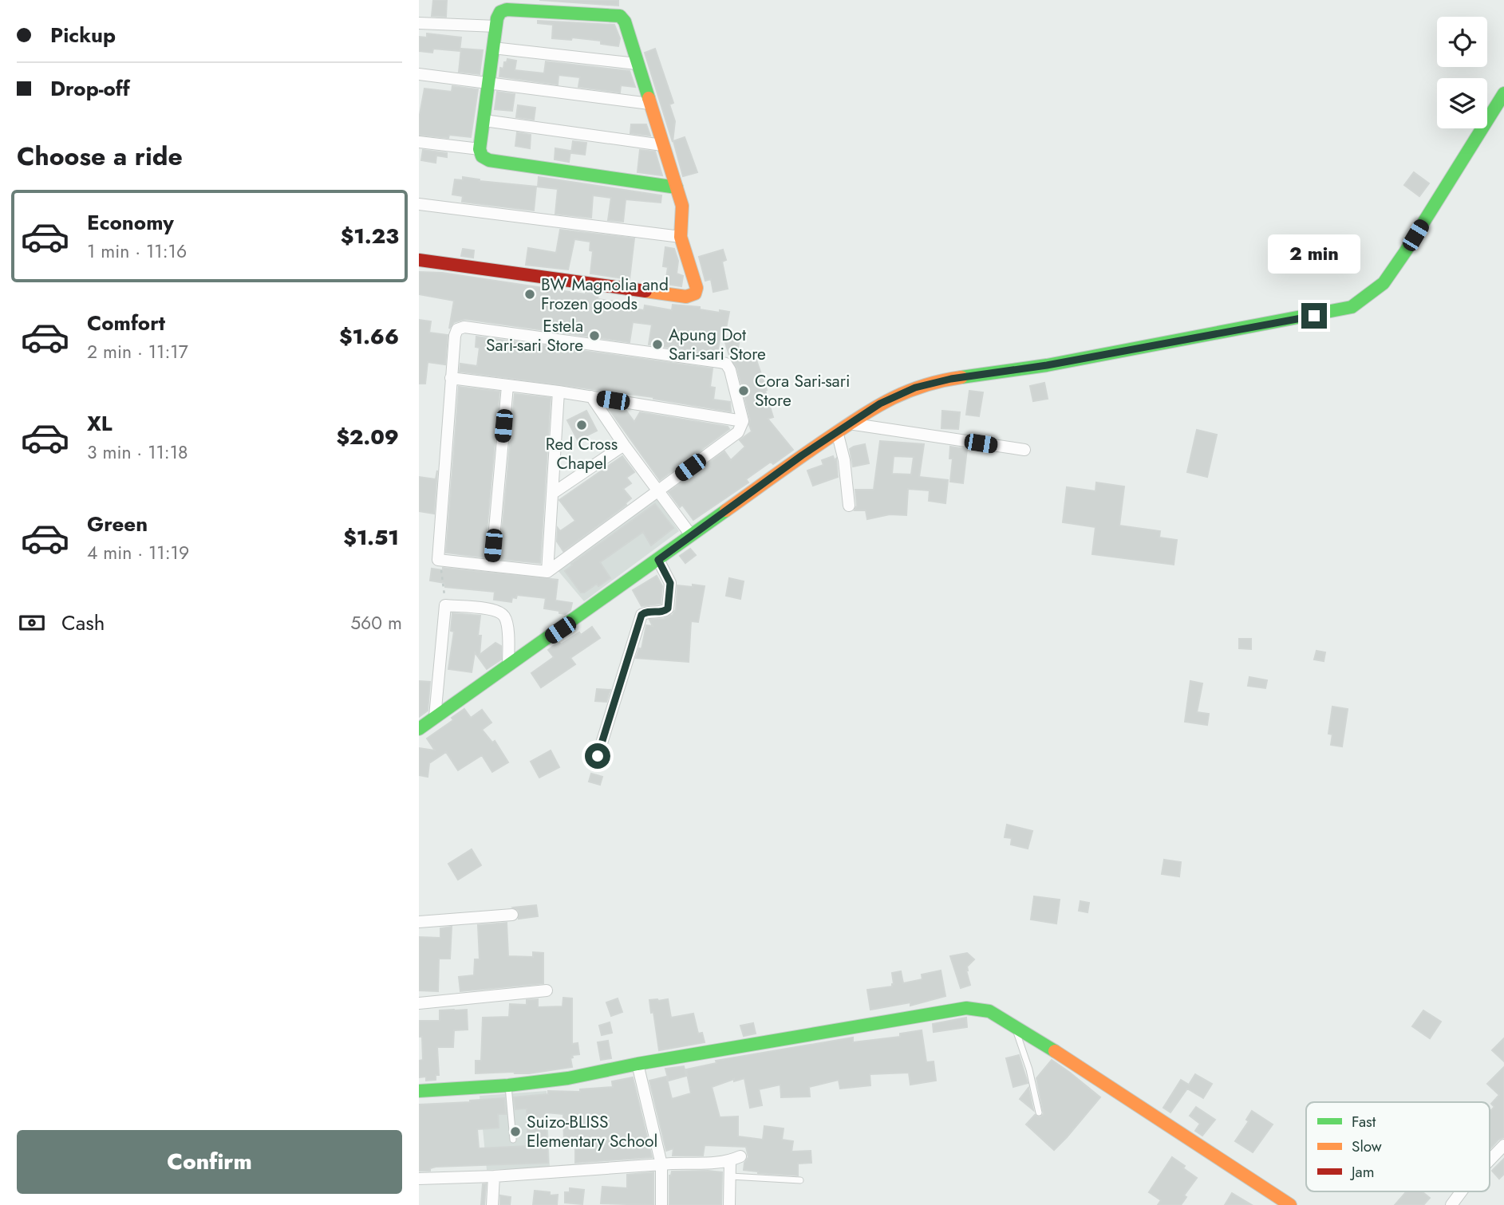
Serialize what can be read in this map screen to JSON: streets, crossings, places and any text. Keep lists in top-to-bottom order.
{
  "places": [
    "BW Magnolia and Frozen goods",
    "Estela Sari-sari Store",
    "Apung Dot Sari-sari Store",
    "Cora Sari-sari Store",
    "Red Cross Chapel",
    "Suizo-BLISS Elementary School"
  ],
  "legend": ["Fast", "Slow", "Jam"],
  "page": {
    "banner": ["Pickup", "Drop-off"],
    "heading": "Choose a ride",
    "list": [
      {
        "name": "Economy",
        "note": "1 min · 11:16",
        "value": "$1.23"
      },
      {
        "name": "Comfort",
        "note": "2 min · 11:17",
        "value": "$1.66"
      },
      {
        "name": "XL",
        "note": "3 min · 11:18",
        "value": "$2.09"
      },
      {
        "name": "Green",
        "note": "4 min · 11:19",
        "value": "$1.51"
      }
    ],
    "bubble": "2 min",
    "pay": ["Cash", "560 m"],
    "buttons": "Confirm"
  }
}
